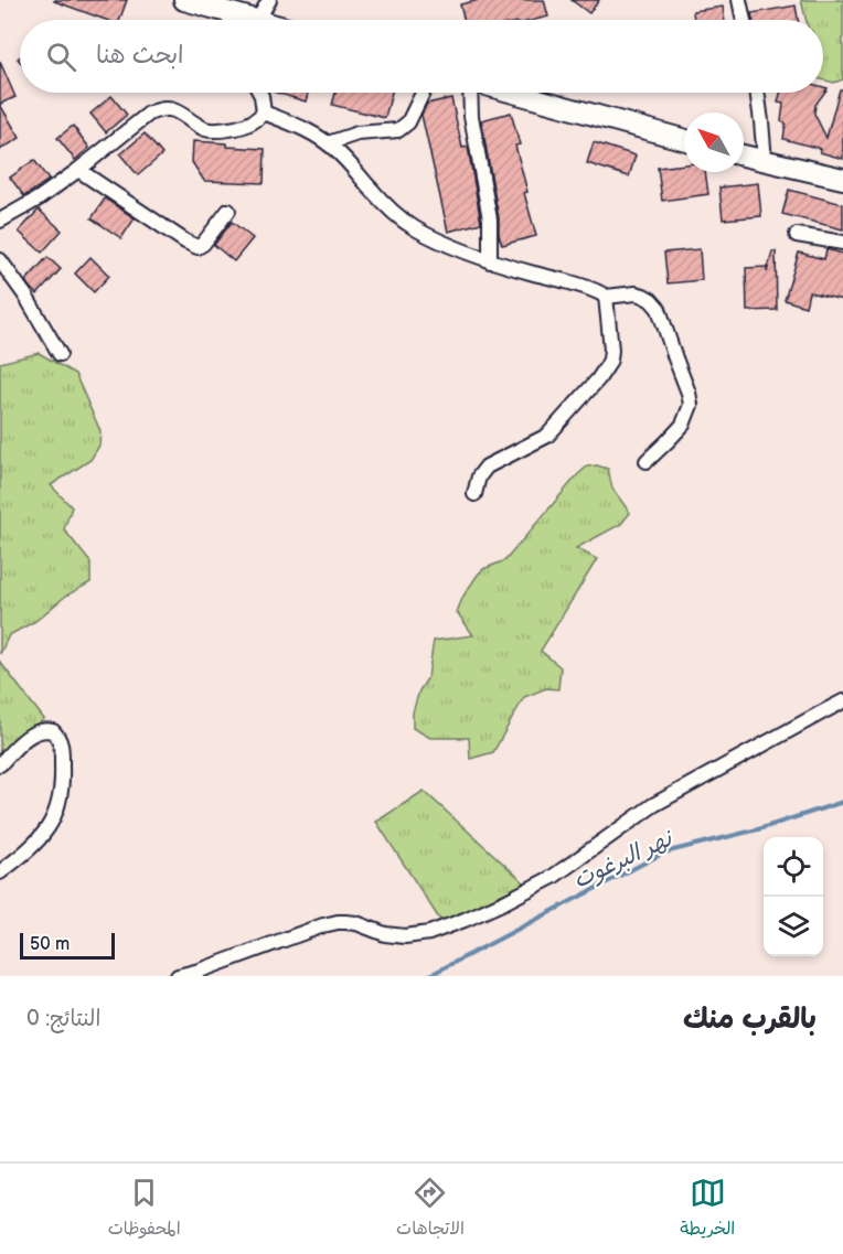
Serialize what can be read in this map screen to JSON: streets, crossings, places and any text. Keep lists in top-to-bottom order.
{
  "water": ["نهر البرغوت"],
  "scale_bar": "50 m",
  "north": "top left",
  "page": {
    "search": "ابحث هنا",
    "scale": "50 m",
    "heading": ["بالقرب منك", "النتائج: 0"],
    "nav": ["الخريطة", "الاتجاهات", "المحفوظات"]
  }
}
